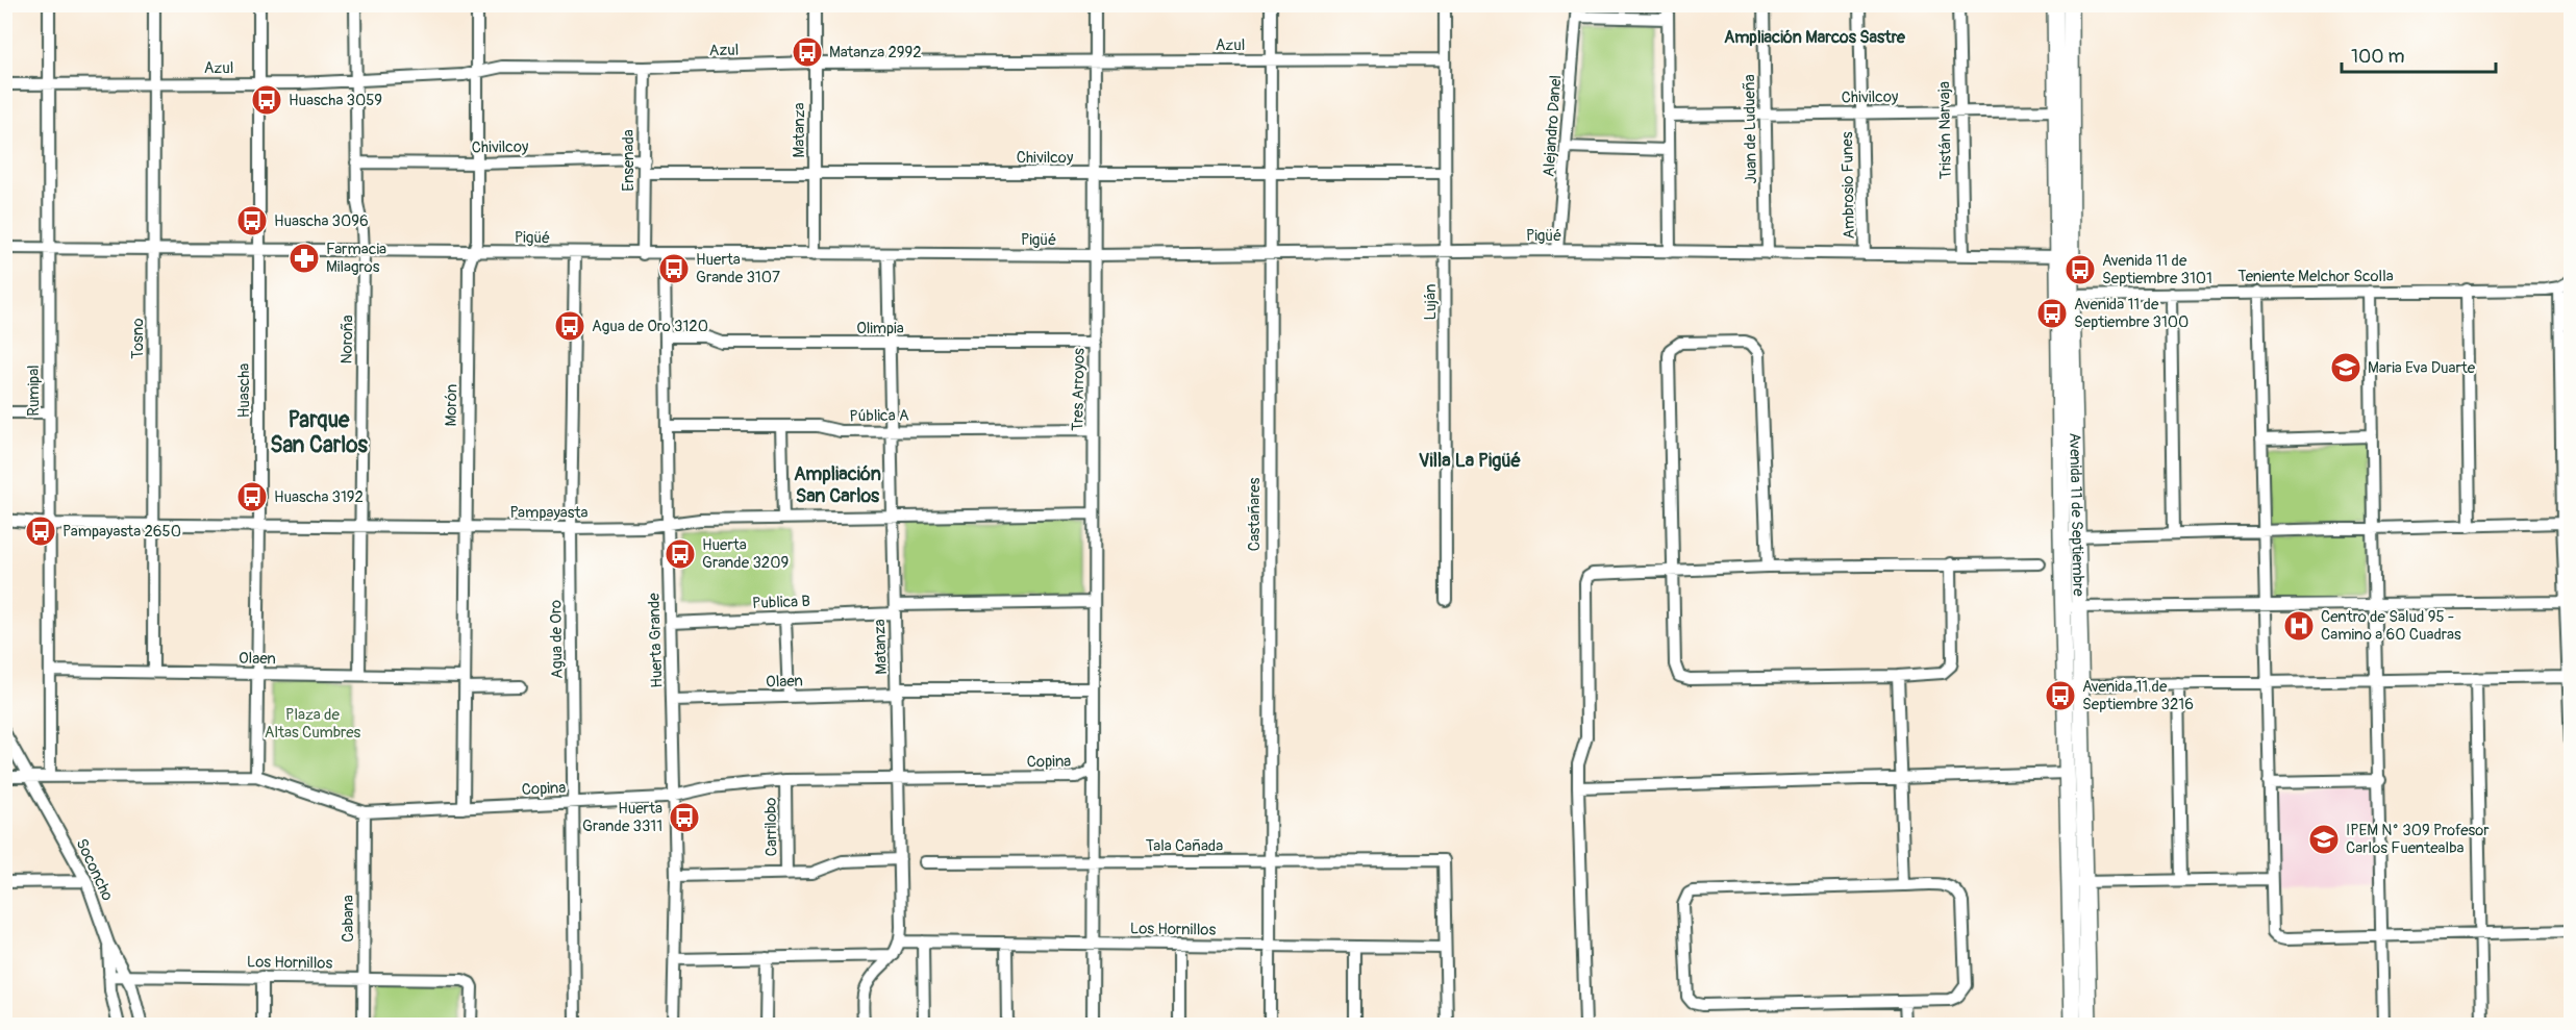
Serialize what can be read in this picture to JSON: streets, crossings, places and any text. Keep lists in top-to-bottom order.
{
  "streets": {
    "main road": ["Avenida 11 de Septiembre"],
    "street": [
      "Azul",
      "Chivilcoy",
      "Alejandro Danel",
      "Juan de Ludueña",
      "Matanza",
      "Tristán Narvaja",
      "Ensenada",
      "Ambrosio Funes",
      "Pigüé",
      "Teniente Melchor Scolla",
      "Luján",
      "Olimpia",
      "Tosno",
      "Noroña",
      "Tres Arroyos",
      "Rumipal",
      "Huascha",
      "Morón",
      "Pública A",
      "Pampayasta",
      "Castañares",
      "Publica B",
      "Agua de Oro",
      "Huerta Grande",
      "Olaen",
      "Copina",
      "Carrilobo",
      "Tala Cañada",
      "Soconcho",
      "Cabana",
      "Los Hornillos"
    ]
  },
  "crossings": [
    ["Azul", "Matanza"],
    ["Azul", "Ensenada"],
    ["Azul", "Luján"],
    ["Azul", "Tosno"],
    ["Azul", "Noroña"],
    ["Azul", "Tres Arroyos"],
    ["Azul", "Rumipal"],
    ["Azul", "Huascha"],
    ["Azul", "Morón"],
    ["Azul", "Castañares"],
    ["Chivilcoy", "Juan de Ludueña"],
    ["Chivilcoy", "Matanza"],
    ["Chivilcoy", "Tristán Narvaja"],
    ["Chivilcoy", "Ensenada"],
    ["Chivilcoy", "Ambrosio Funes"],
    ["Chivilcoy", "Luján"],
    ["Chivilcoy", "Noroña"],
    ["Chivilcoy", "Tres Arroyos"],
    ["Chivilcoy", "Morón"],
    ["Chivilcoy", "Castañares"],
    ["Chivilcoy", "Avenida 11 de Septiembre"],
    ["Alejandro Danel", "Pigüé"],
    ["Juan de Ludueña", "Pigüé"],
    ["Matanza", "Pigüé"],
    ["Matanza", "Olimpia"],
    ["Matanza", "Pública A"],
    ["Matanza", "Pampayasta"],
    ["Matanza", "Publica B"],
    ["Matanza", "Olaen"],
    ["Matanza", "Copina"],
    ["Matanza", "Los Hornillos"],
    ["Tristán Narvaja", "Pigüé"],
    ["Ensenada", "Pigüé"],
    ["Ambrosio Funes", "Pigüé"],
    ["Pigüé", "Luján"],
    ["Pigüé", "Tosno"],
    ["Pigüé", "Noroña"],
    ["Pigüé", "Tres Arroyos"],
    ["Pigüé", "Rumipal"],
    ["Pigüé", "Huascha"],
    ["Pigüé", "Morón"],
    ["Pigüé", "Castañares"],
    ["Pigüé", "Avenida 11 de Septiembre"],
    ["Pigüé", "Agua de Oro"],
    ["Pigüé", "Huerta Grande"],
    ["Teniente Melchor Scolla", "Avenida 11 de Septiembre"],
    ["Olimpia", "Tres Arroyos"],
    ["Olimpia", "Huerta Grande"],
    ["Tosno", "Pampayasta"],
    ["Tosno", "Olaen"],
    ["Noroña", "Pampayasta"],
    ["Noroña", "Olaen"],
    ["Tres Arroyos", "Pública A"],
    ["Tres Arroyos", "Pampayasta"],
    ["Tres Arroyos", "Publica B"],
    ["Tres Arroyos", "Olaen"],
    ["Tres Arroyos", "Copina"],
    ["Tres Arroyos", "Tala Cañada"],
    ["Tres Arroyos", "Los Hornillos"],
    ["Rumipal", "Pampayasta"],
    ["Rumipal", "Olaen"],
    ["Rumipal", "Copina"],
    ["Huascha", "Pampayasta"],
    ["Huascha", "Olaen"],
    ["Huascha", "Copina"],
    ["Morón", "Pampayasta"],
    ["Morón", "Olaen"],
    ["Morón", "Copina"],
    ["Pública A", "Huerta Grande"],
    ["Pampayasta", "Agua de Oro"],
    ["Pampayasta", "Huerta Grande"],
    ["Castañares", "Tala Cañada"],
    ["Castañares", "Los Hornillos"],
    ["Publica B", "Huerta Grande"],
    ["Agua de Oro", "Copina"],
    ["Huerta Grande", "Olaen"],
    ["Huerta Grande", "Copina"],
    ["Copina", "Carrilobo"],
    ["Copina", "Soconcho"],
    ["Copina", "Cabana"],
    ["Tala Cañada", "Los Hornillos"],
    ["Soconcho", "Los Hornillos"],
    ["Cabana", "Los Hornillos"]
  ],
  "districts": [
    "Ampliación Marcos Sastre",
    "Parque San Carlos",
    "Villa La Pigüé",
    "Ampliación San Carlos"
  ],
  "parks": ["Plaza de Altas Cumbres"],
  "places": {
    "bus stop": [
      "Matanza 2992",
      "Huascha 3059",
      "Huascha 3096",
      "Huerta Grande 3107",
      "Avenida 11 de Septiembre 3101",
      "Avenida 11 de Septiembre 3100",
      "Agua de Oro 3120",
      "Huascha 3192",
      "Pampayasta 2650",
      "Huerta Grande 3209",
      "Avenida 11 de Septiembre 3216",
      "Huerta Grande 3311"
    ],
    "pharmacy": ["Farmacia Milagros"],
    "school or university": ["Maria Eva Duarte", "IPEM N° 309 Profesor Carlos Fuentealba"],
    "hospital": ["Centro de Salud 95 - Camino a 60 Cuadras"]
  },
  "scale_bar": "100 m"
}
